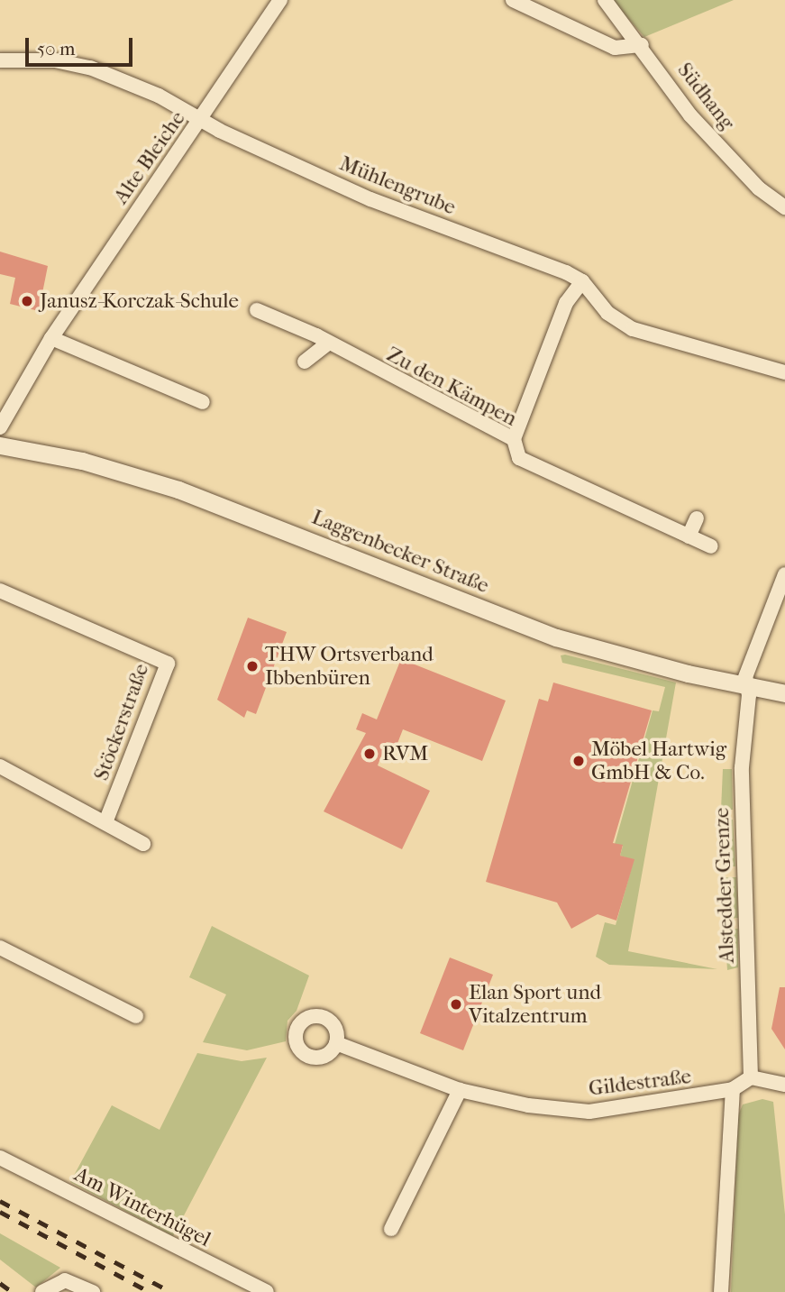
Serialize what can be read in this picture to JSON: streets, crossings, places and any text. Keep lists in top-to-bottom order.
{
  "streets": {
    "street": [
      "Südhang",
      "Alte Bleiche",
      "Mühlengrube",
      "Zu den Kämpen",
      "Laggenbecker Straße",
      "Stöckerstraße",
      "Alstedder Grenze",
      "Gildestraße",
      "Am Winterhügel"
    ]
  },
  "crossings": [
    ["Alte Bleiche", "Mühlengrube"],
    ["Laggenbecker Straße", "Alstedder Grenze"],
    ["Alstedder Grenze", "Gildestraße"]
  ],
  "places": [
    "Janusz-Korczak-Schule",
    "THW Ortsverband Ibbenbüren",
    "RVM",
    "Möbel Hartwig GmbH & Co.",
    "Elan Sport und Vitalzentrum"
  ],
  "scale_bar": "50 m"
}
